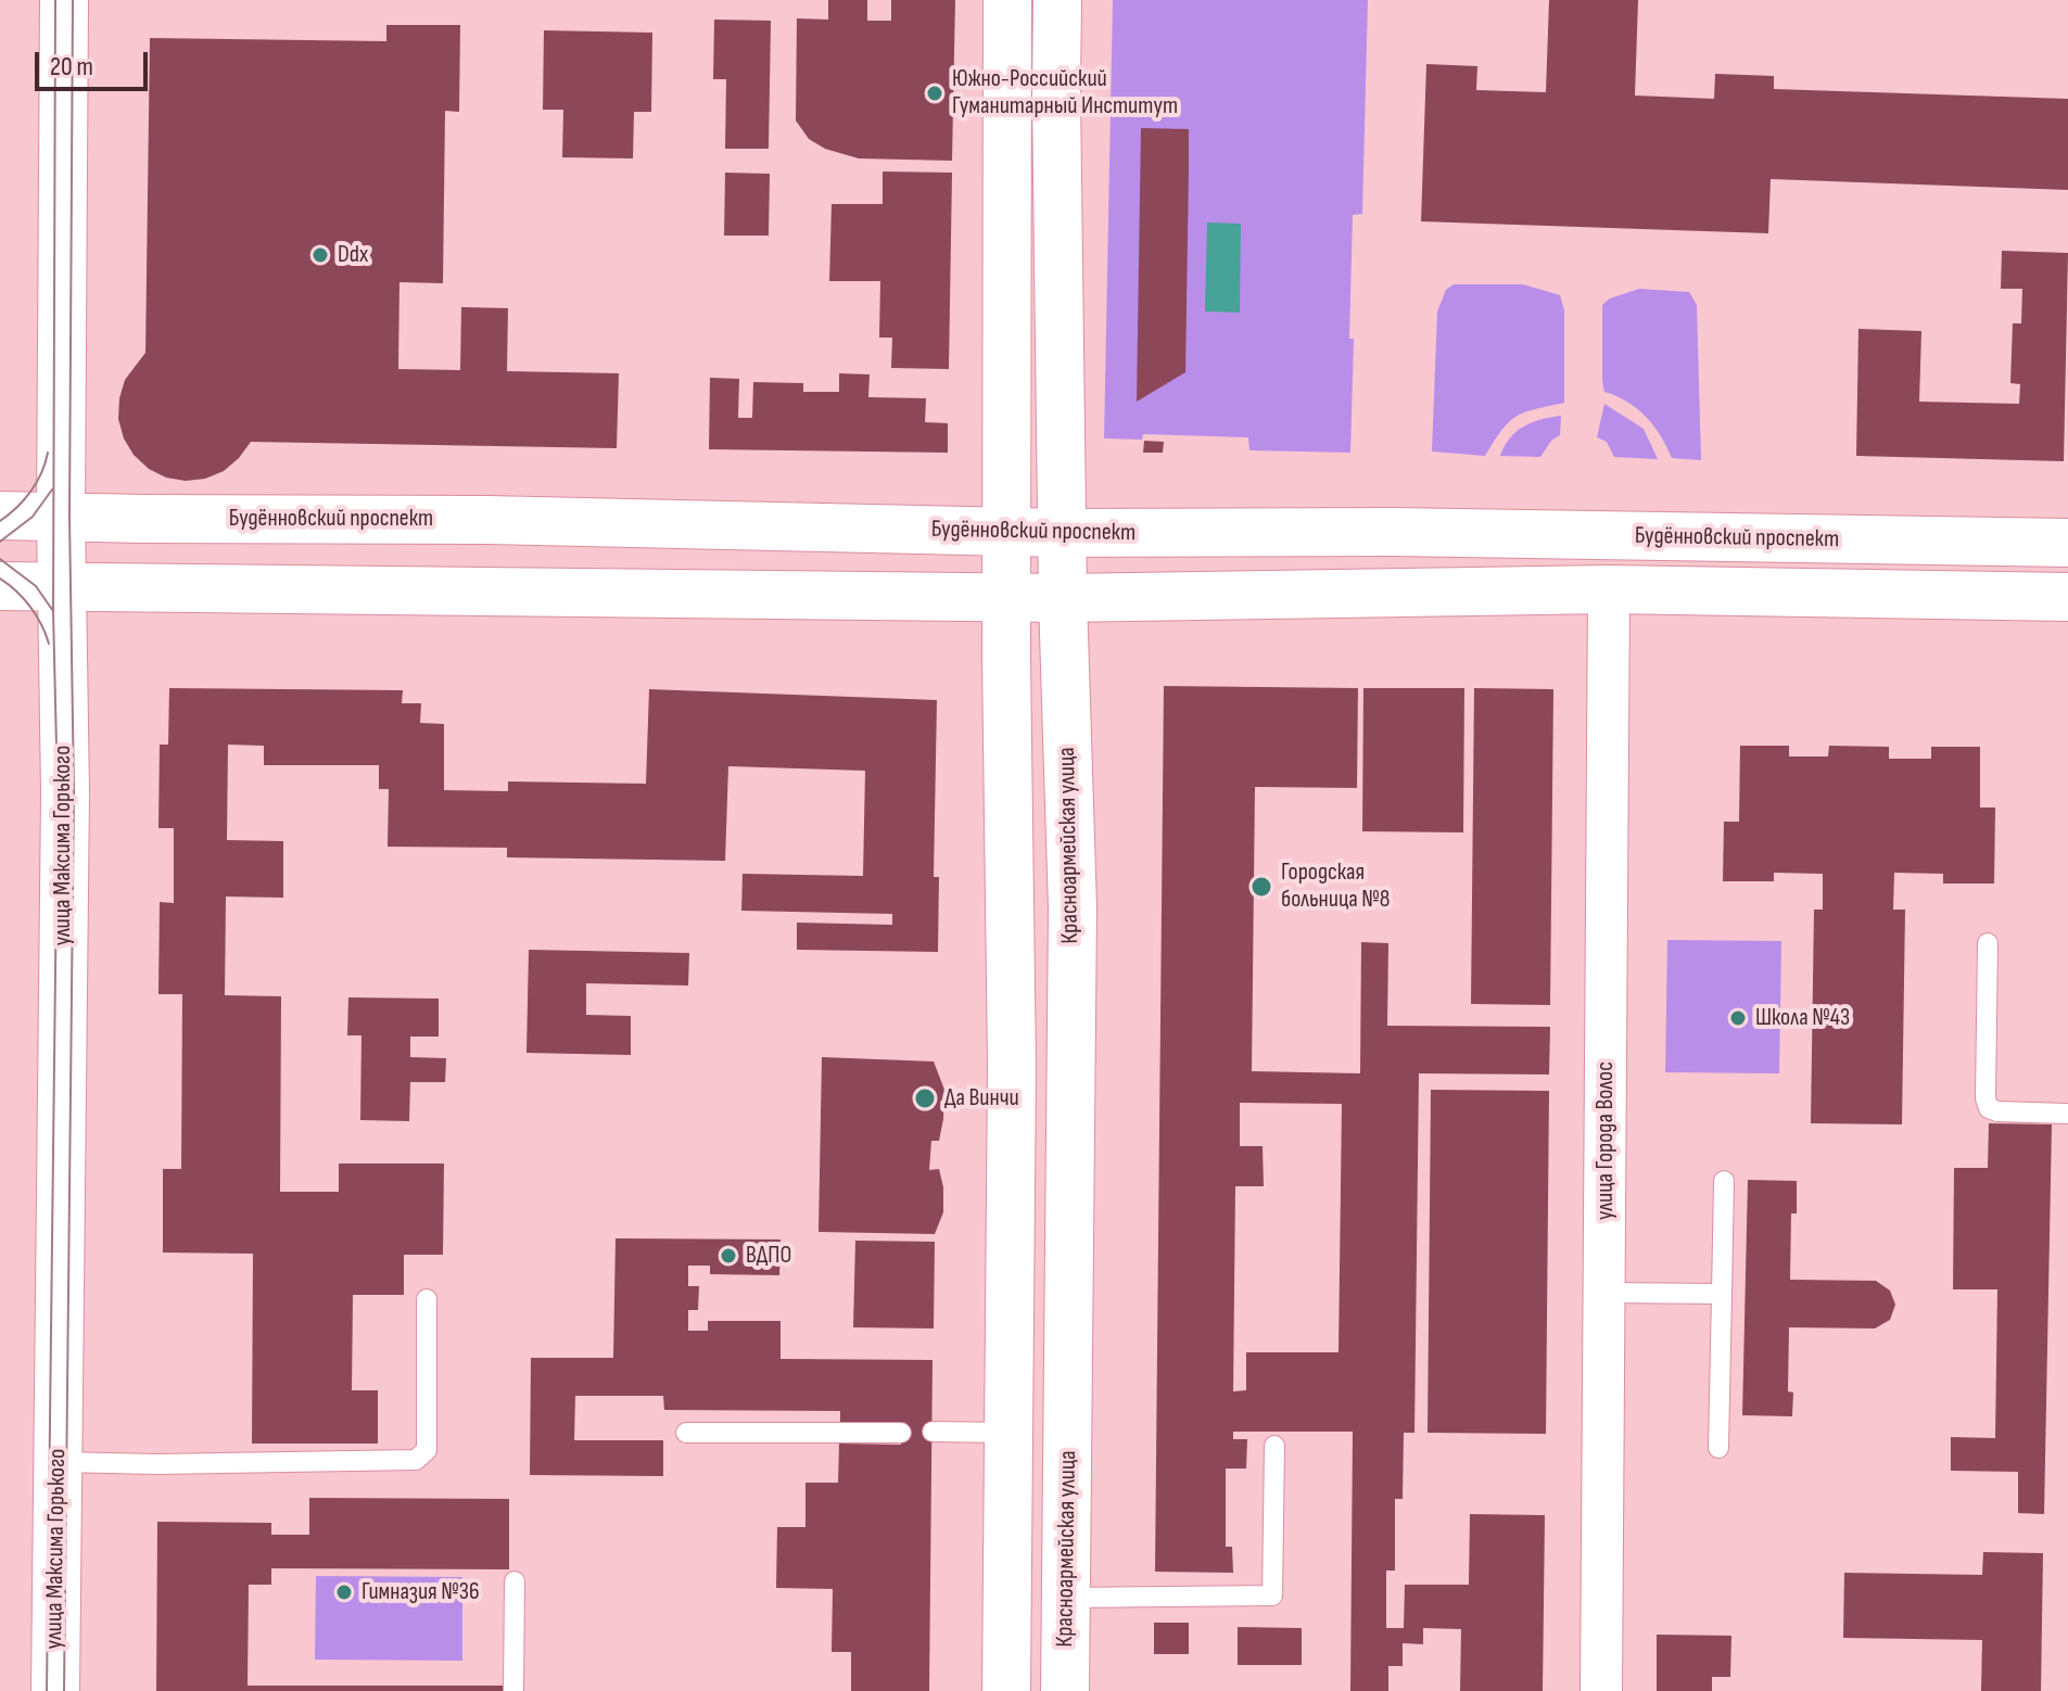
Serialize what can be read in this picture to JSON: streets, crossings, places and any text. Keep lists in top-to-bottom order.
{
  "streets": {
    "main road": ["Будённовский проспект", "улица Максима Горького", "Красноармейская улица"],
    "street": ["улица Города Волос"]
  },
  "crossings": [
    ["Будённовский проспект", "улица Максима Горького"],
    ["Будённовский проспект", "Красноармейская улица"]
  ],
  "places": [
    "Южно-Российский Гуманитарный Институт",
    "Ddx",
    "Городская больница №8",
    "Школа №43",
    "Да Винчи",
    "ВДПО",
    "Гимназия №36"
  ],
  "scale_bar": "20 m"
}
